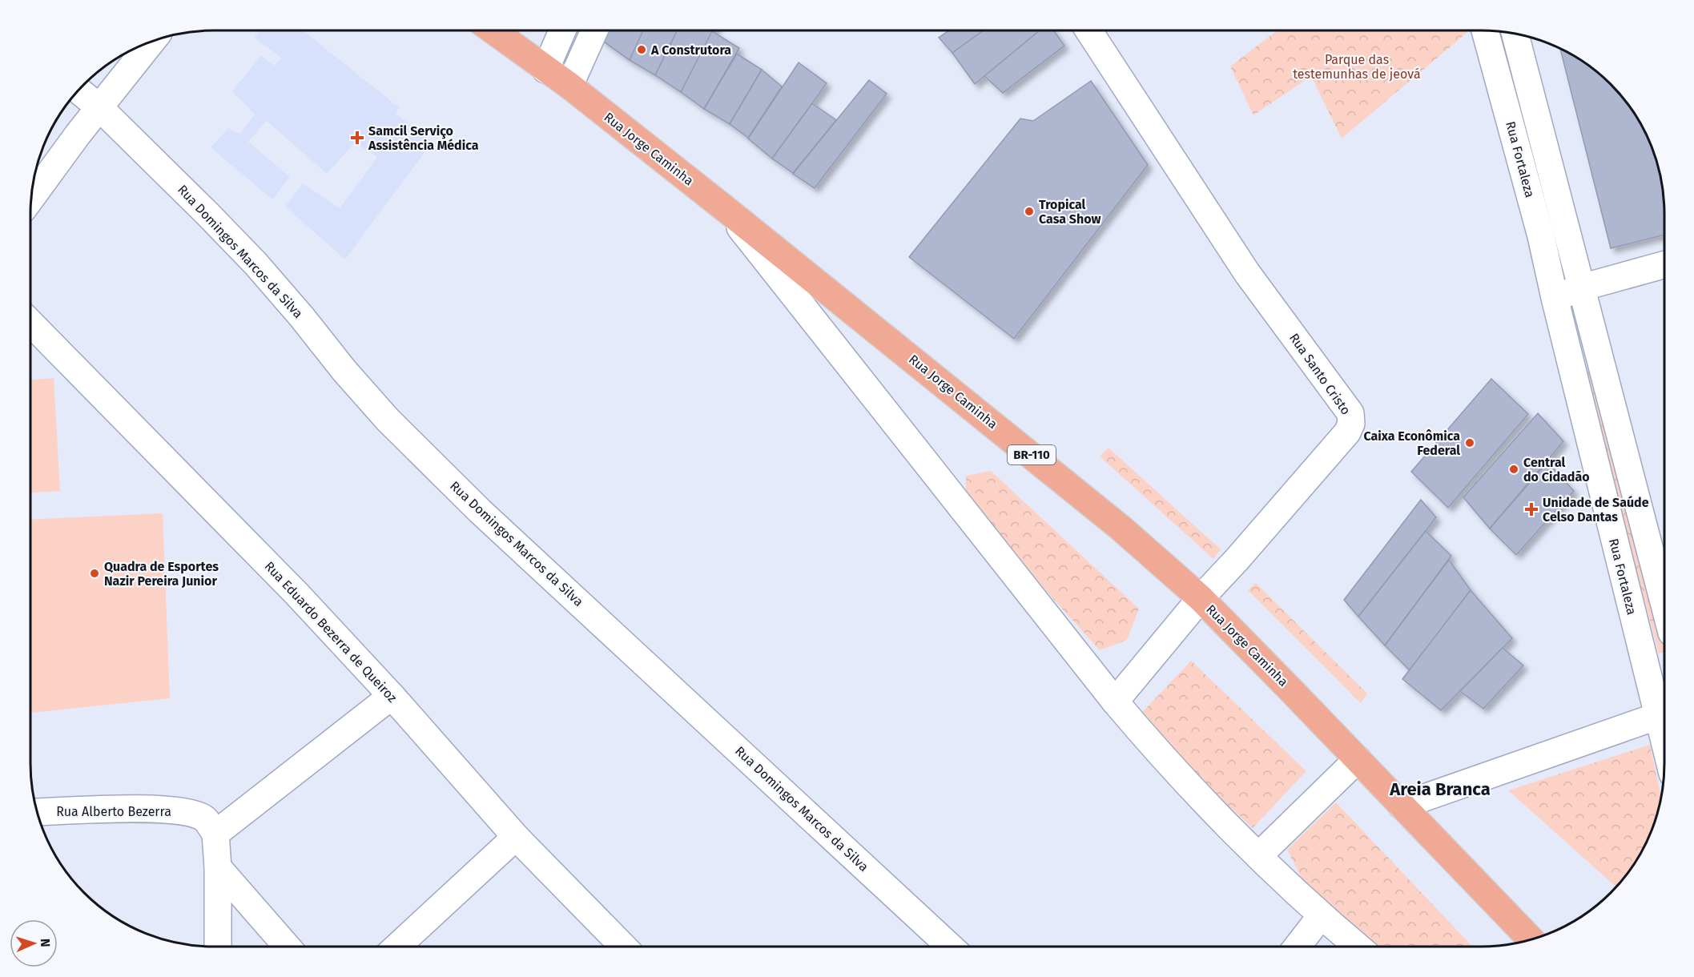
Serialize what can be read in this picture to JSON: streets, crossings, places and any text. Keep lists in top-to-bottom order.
{
  "streets": {
    "main road": ["Rua Jorge Caminha", "BR-110"],
    "street": [
      "Rua Fortaleza",
      "Rua Domingos Marcos da Silva",
      "Rua Santo Cristo",
      "Rua Eduardo Bezerra de Queiroz",
      "Rua Alberto Bezerra"
    ]
  },
  "crossings": [
    ["Rua Jorge Caminha", "Rua Santo Cristo"]
  ],
  "districts": ["Areia Branca"],
  "parks": ["Parque das testemunhas de jeová"],
  "places": {
    "other": [
      "A Construtora",
      "Tropical Casa Show",
      "Caixa Econômica Federal",
      "Central do Cidadão",
      "Quadra de Esportes Nazir Pereira Junior"
    ],
    "health": ["Samcil Serviço Assistência Médica", "Unidade de Saúde Celso Dantas"]
  },
  "north": "right"
}
